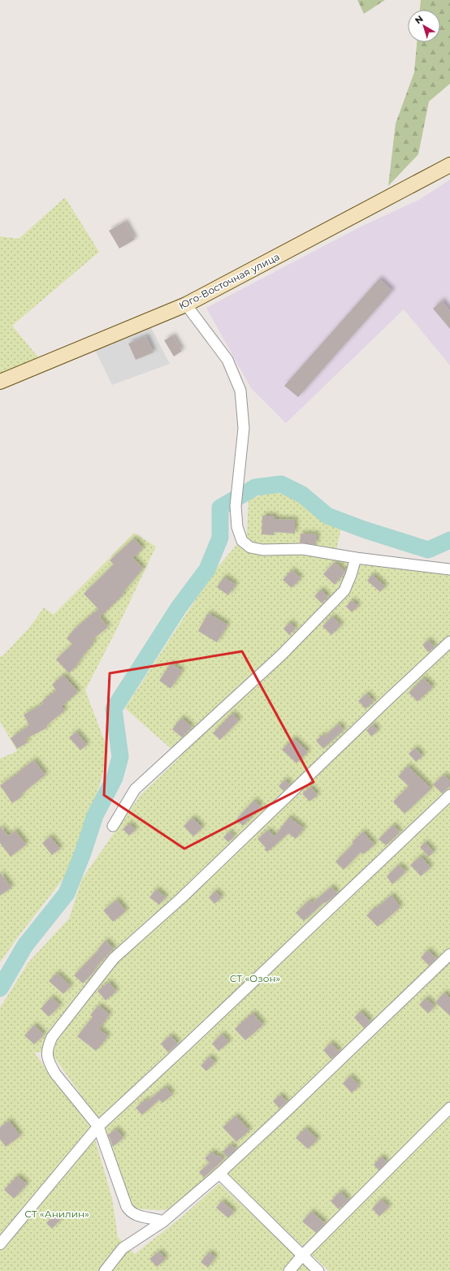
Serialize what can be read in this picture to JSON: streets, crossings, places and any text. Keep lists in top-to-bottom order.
{
  "streets": {
    "street": ["Юго-Восточная улица"]
  },
  "parks": ["СТ «Озон»", "СТ «Анилин»"],
  "north": "top left"
}
